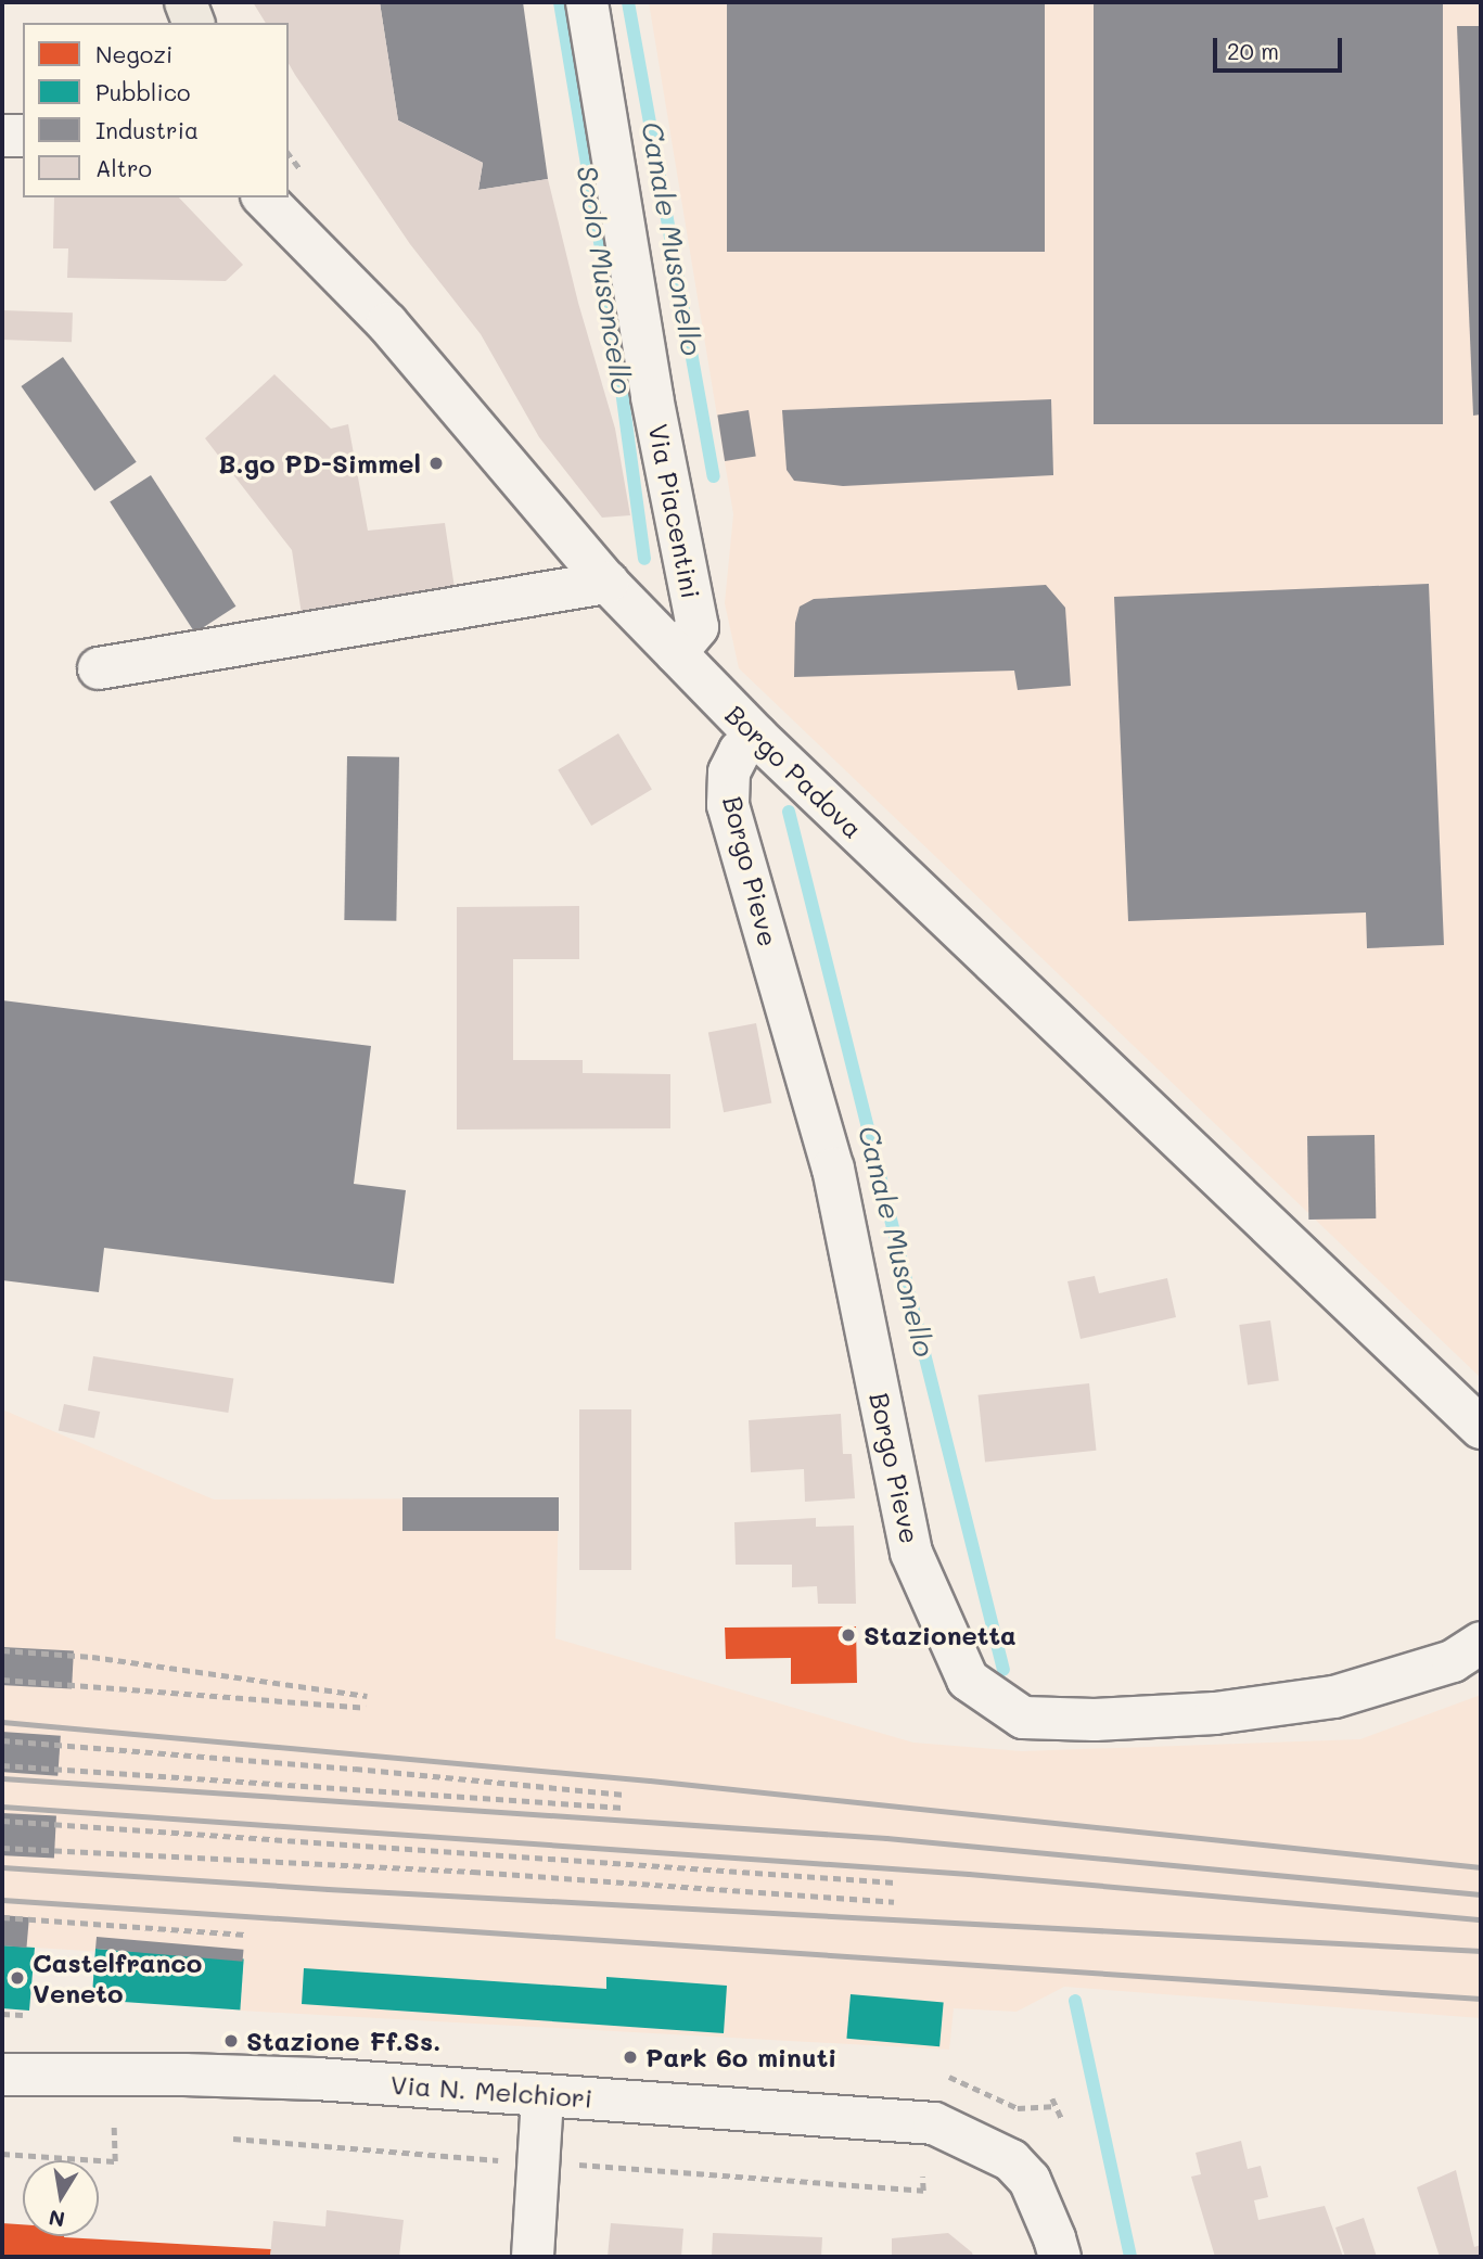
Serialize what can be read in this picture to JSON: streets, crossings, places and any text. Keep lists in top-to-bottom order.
{
  "streets": {
    "street": [
      "Via Piacentini",
      "Borgo Padova",
      "Borgo Pieve",
      "Via N. Melchiori"
    ]
  },
  "crossings": [
    ["Via Piacentini", "Borgo Padova"],
    ["Borgo Padova", "Borgo Pieve"]
  ],
  "water": ["Canale Musonello", "Scolo Musoncello"],
  "places": [
    "B.go PD-Simmel",
    "Stazionetta",
    "Castelfranco Veneto",
    "Stazione Ff.Ss.",
    "Park 6o minuti"
  ],
  "legend": [
    "Negozi",
    "Pubblico",
    "Industria",
    "Altro"
  ],
  "scale_bar": "20 m",
  "north": "bottom"
}
